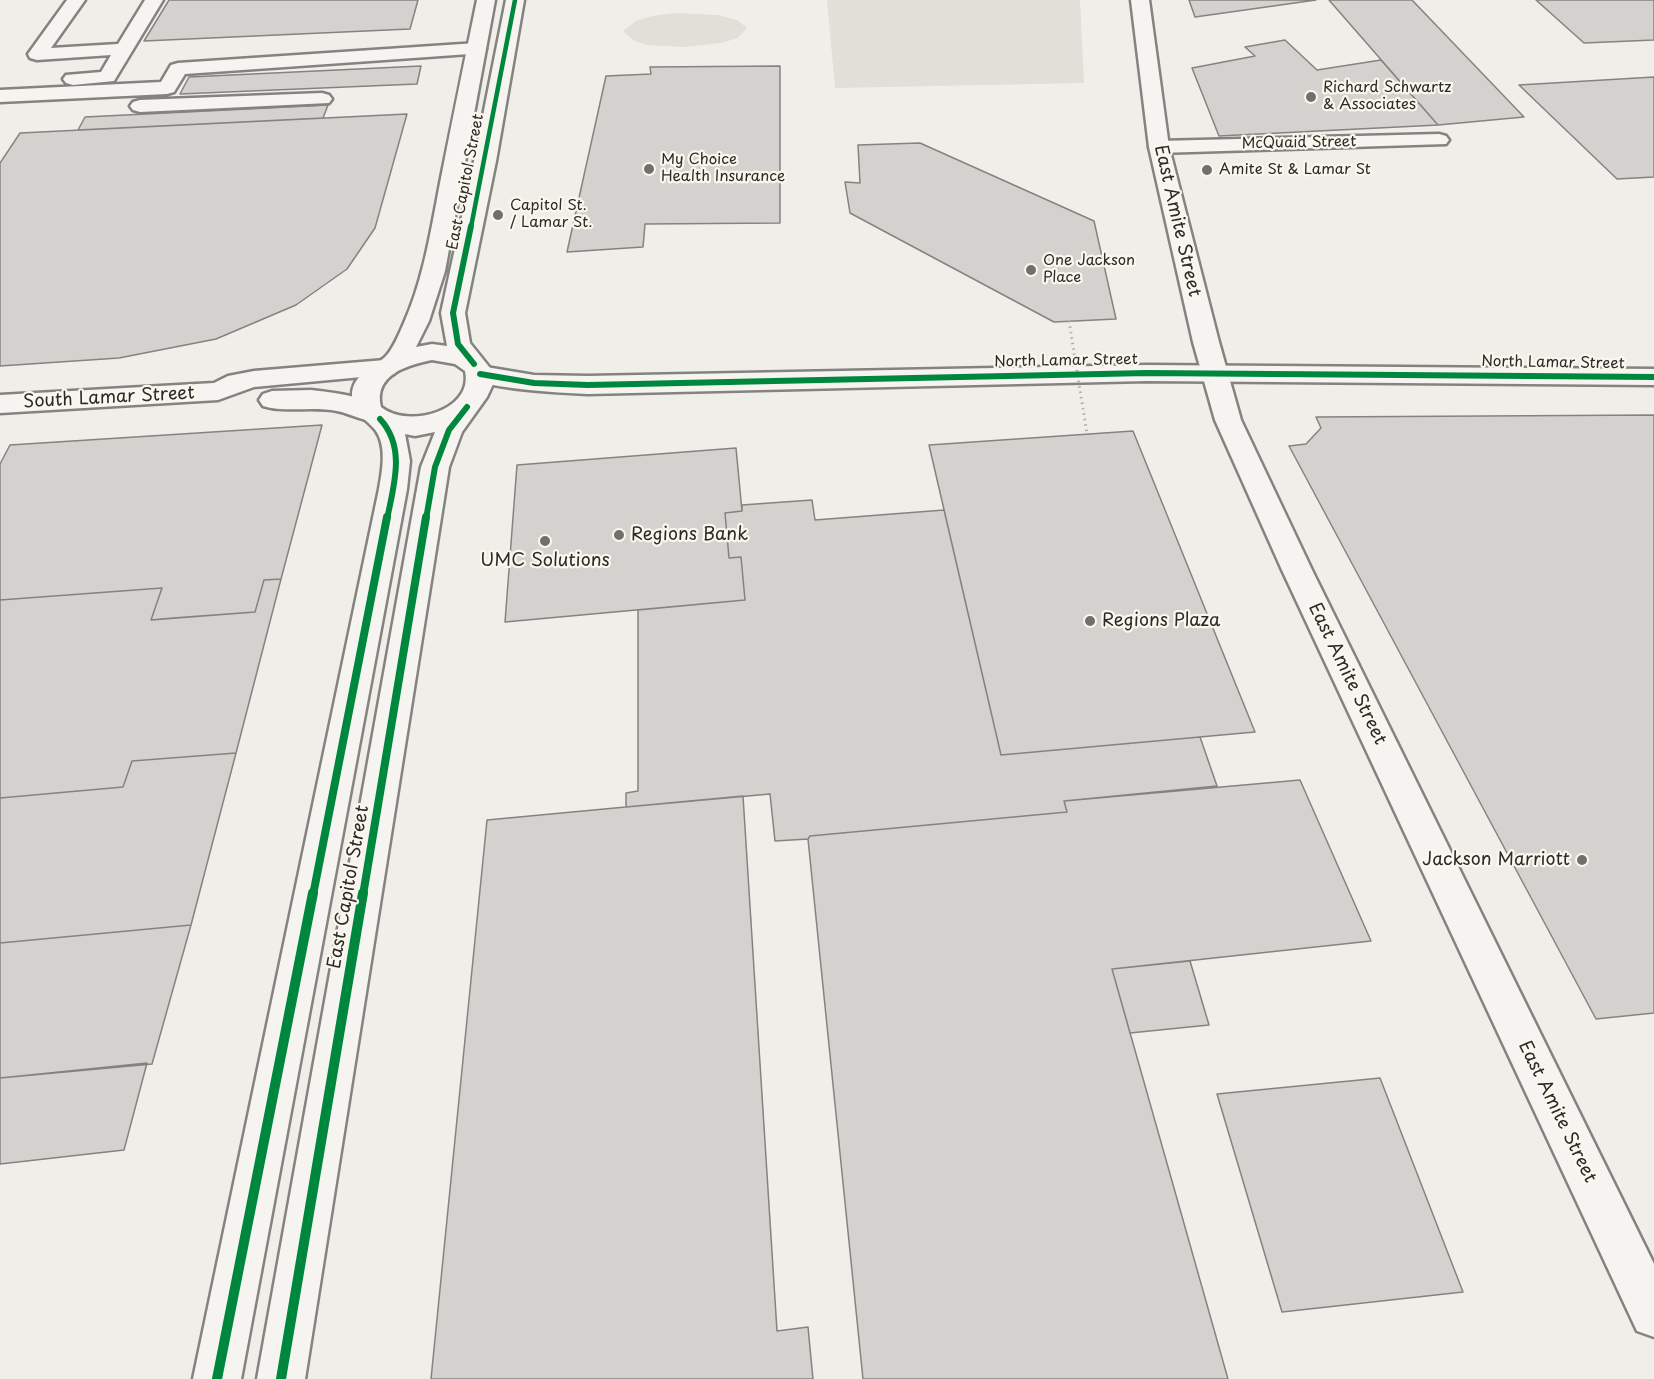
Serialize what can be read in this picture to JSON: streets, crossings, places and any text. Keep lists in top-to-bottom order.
{
  "streets": {
    "main road": [
      "McQuaid Street",
      "East Capitol Street",
      "East Amite Street",
      "North Lamar Street",
      "South Lamar Street"
    ]
  },
  "crossings": [
    ["McQuaid Street", "East Amite Street"],
    ["East Capitol Street", "North Lamar Street"],
    ["East Capitol Street", "South Lamar Street"],
    ["East Amite Street", "North Lamar Street"],
    ["North Lamar Street", "South Lamar Street"]
  ],
  "places": [
    "Richard Schwartz & Associates",
    "My Choice Health Insurance",
    "Amite St & Lamar St",
    "Capitol St. / Lamar St.",
    "One Jackson Place",
    "Regions Bank",
    "UMC Solutions",
    "Regions Plaza",
    "Jackson Marriott"
  ]
}
